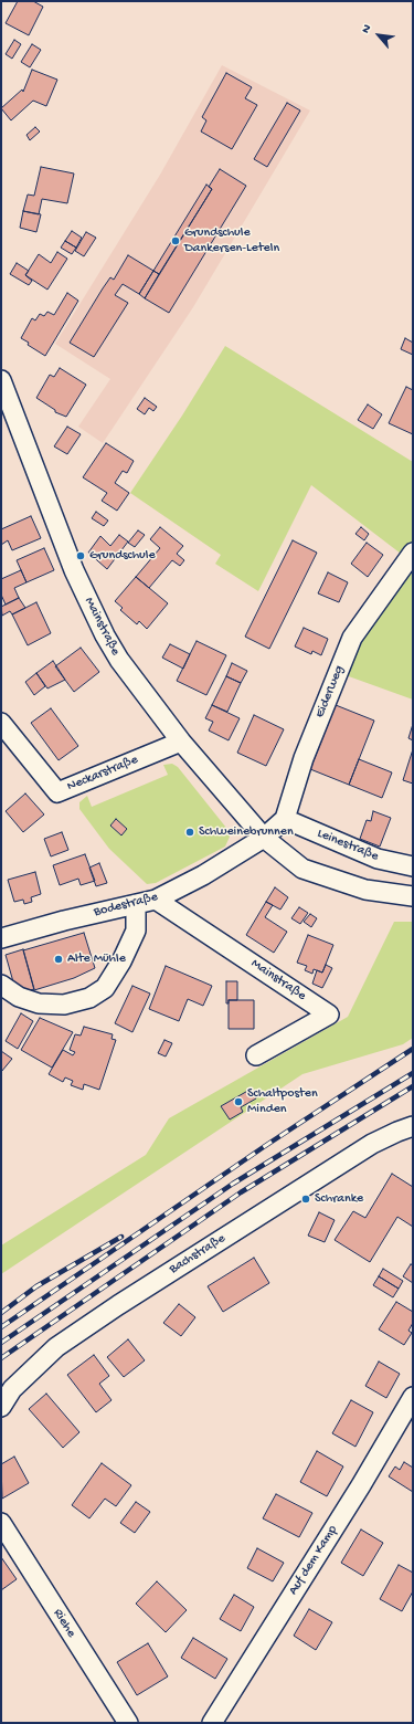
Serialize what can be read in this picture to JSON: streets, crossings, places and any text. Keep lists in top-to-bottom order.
{
  "streets": {
    "street": [
      "Mainstraße",
      "Eiderweg",
      "Neckarstraße",
      "Leinestraße",
      "Bodestraße",
      "Bachstraße",
      "Auf dem Kamp",
      "Riehe"
    ]
  },
  "crossings": [
    ["Mainstraße", "Neckarstraße"],
    ["Mainstraße", "Bodestraße"],
    ["Eiderweg", "Leinestraße"]
  ],
  "places": [
    "Grundschule Dankersen-Leteln",
    "Grundschule",
    "Schweinebrunnen",
    "Alte Mühle",
    "Schaltposten Minden",
    "Schranke"
  ],
  "north": "top left"
}
